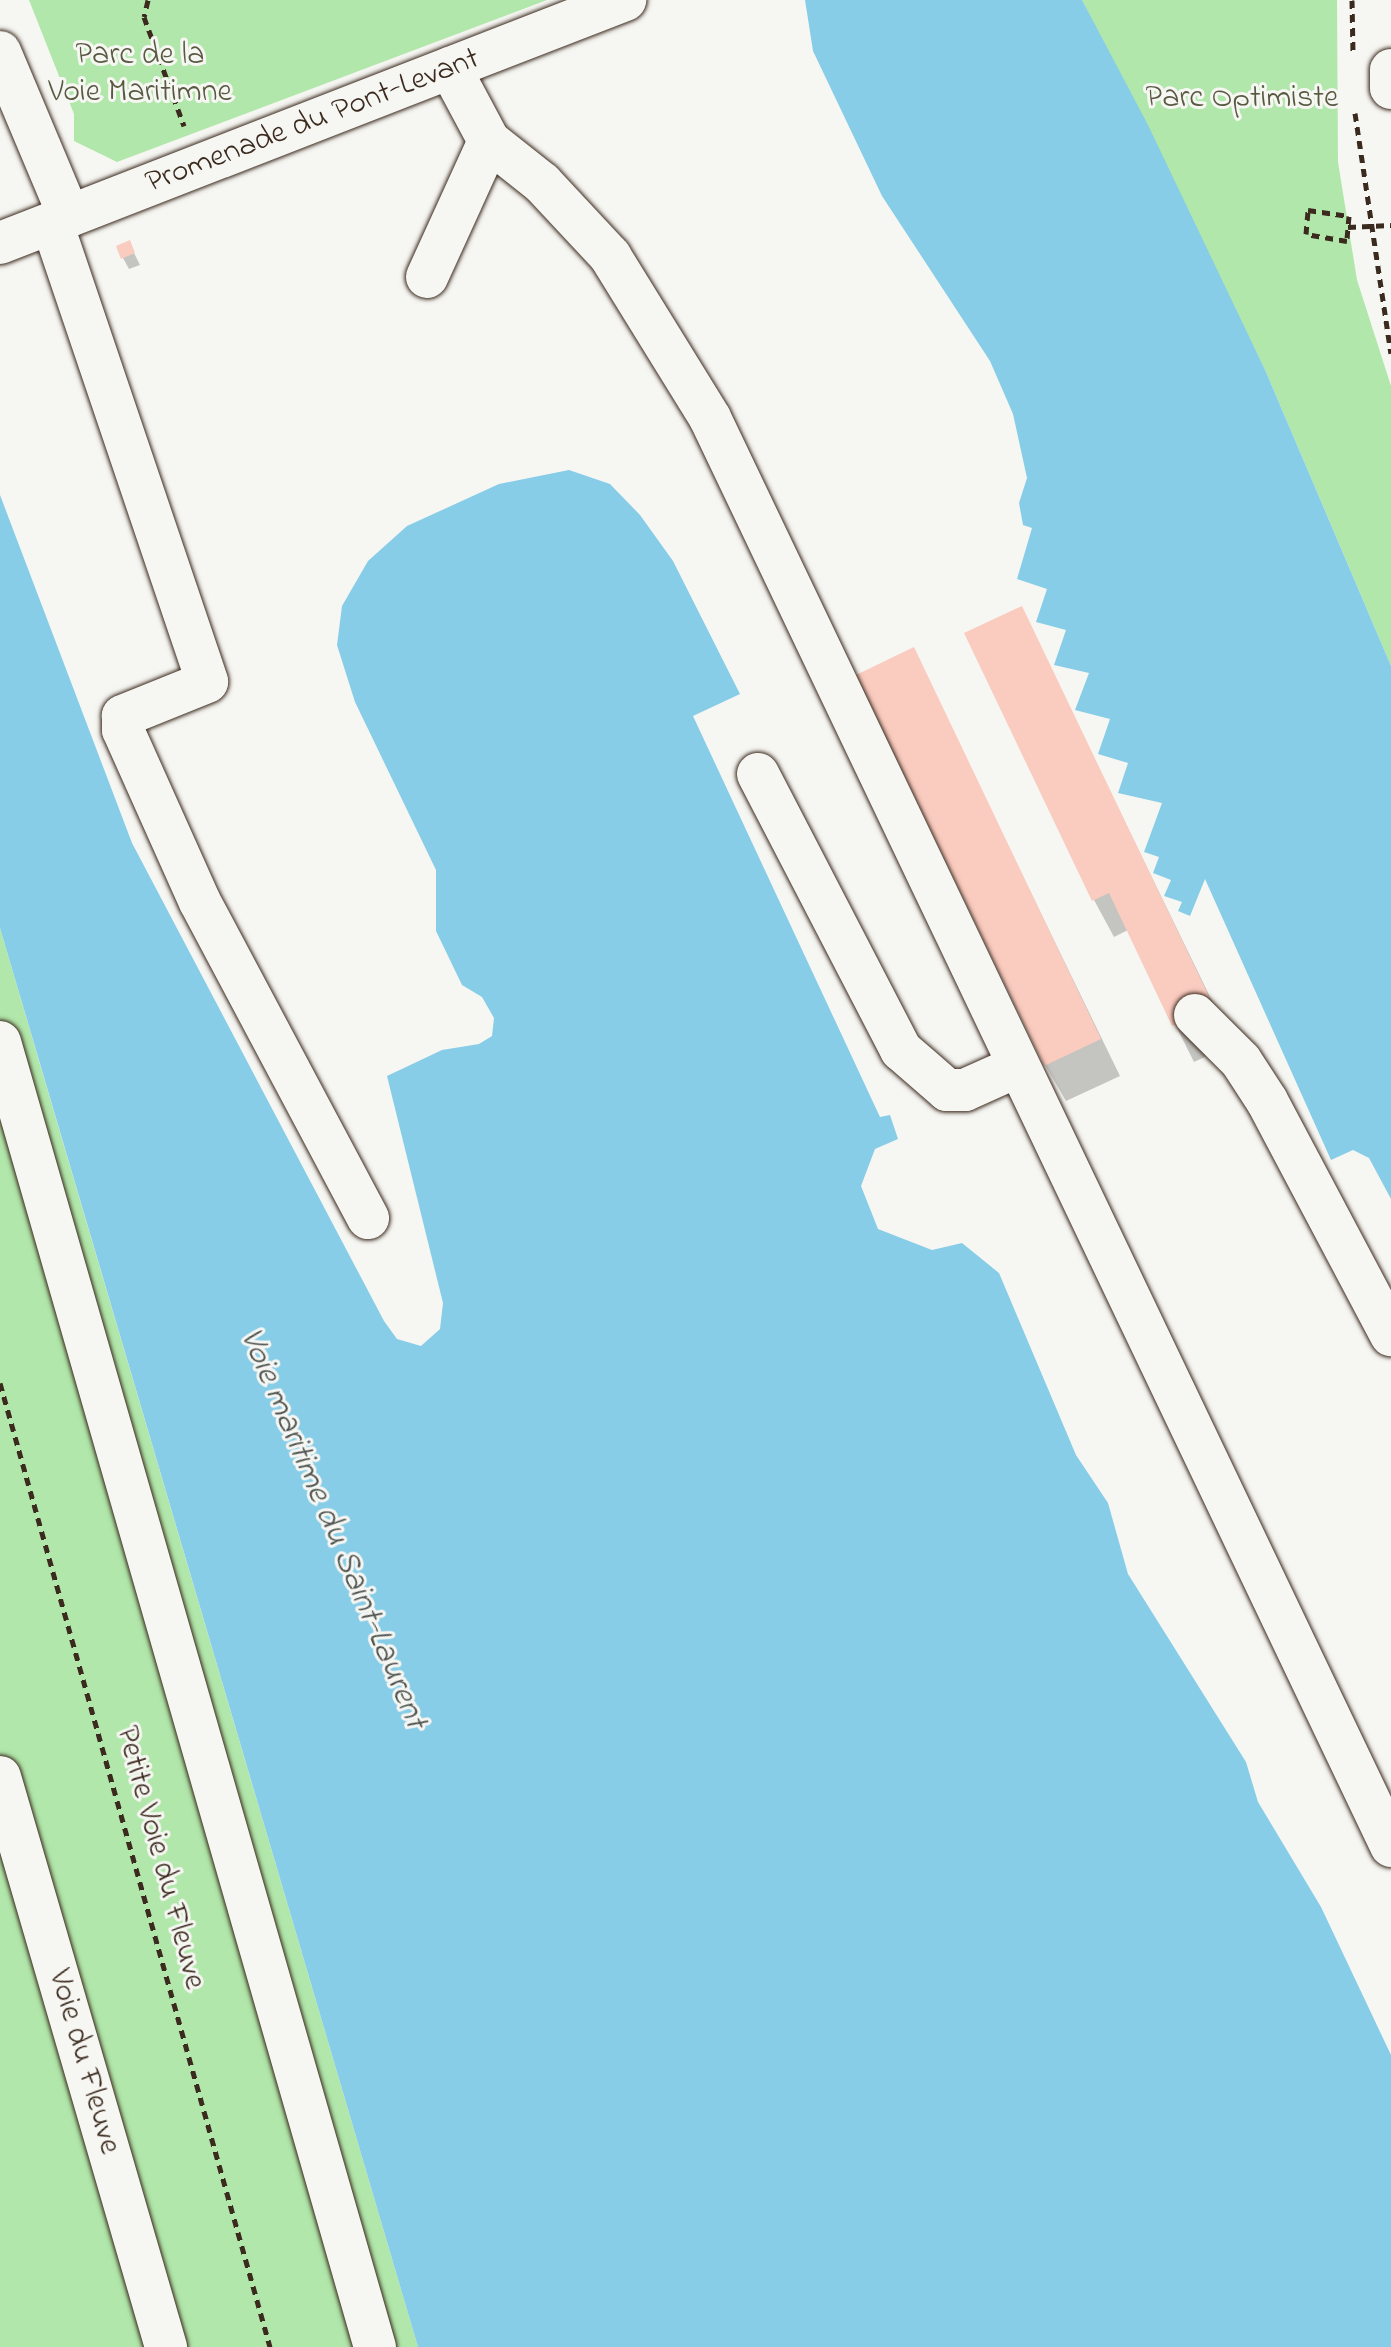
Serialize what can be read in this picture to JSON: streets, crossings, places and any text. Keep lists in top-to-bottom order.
{
  "streets": {
    "street": ["Promenade du Pont-Levant", "Voie du Fleuve"],
    "path": ["Petite Voie du Fleuve"]
  },
  "water": ["Voie maritime du Saint-Laurent"],
  "parks": ["Parc de la Voie Maritimne", "Parc Optimiste"]
}
